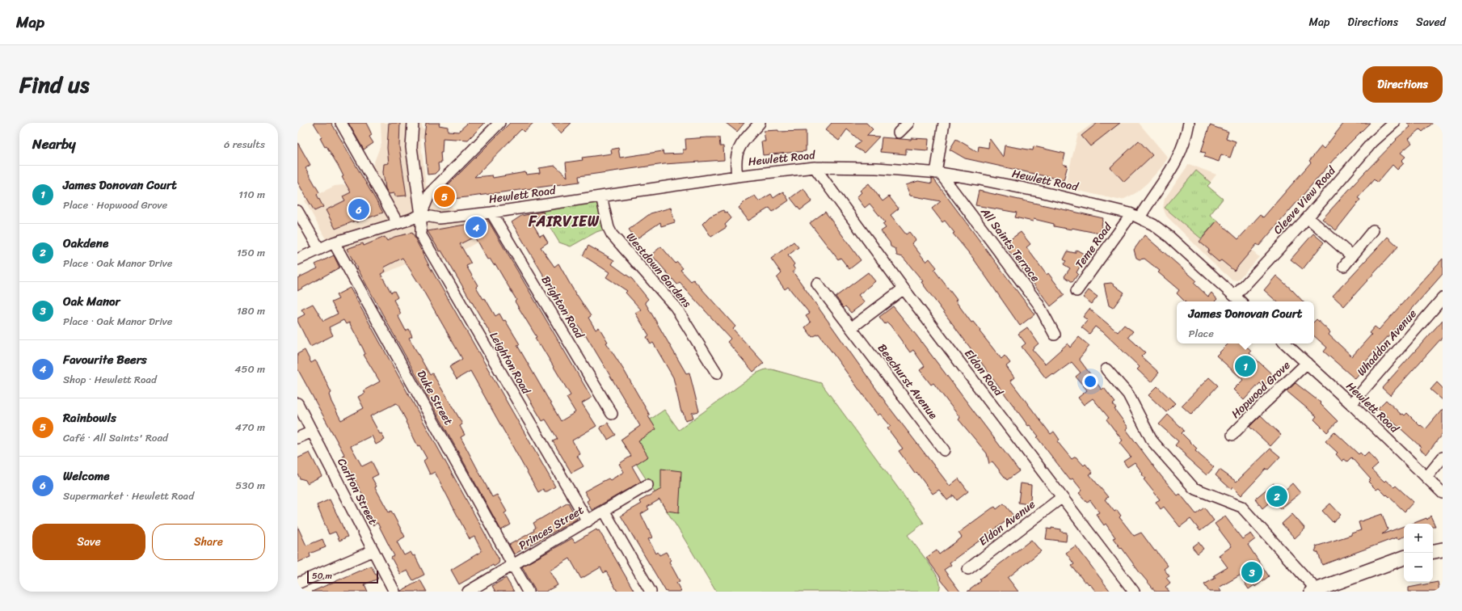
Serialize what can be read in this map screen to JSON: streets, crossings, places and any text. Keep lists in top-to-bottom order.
{
  "streets": {
    "street": [
      "Hewlett Road",
      "Cleeve View Road",
      "All Saints Terrace",
      "Teme Road",
      "Westdown Gardens",
      "Brighton Road",
      "Whaddon Avenue",
      "Leighton Road",
      "Eldon Road",
      "Beechurst Avenue",
      "Hopwood Grove",
      "Duke Street",
      "Carlton Street",
      "Eldon Avenue",
      "Princes Street"
    ]
  },
  "crossings": [
    ["Hewlett Road", "Cleeve View Road"],
    ["Hewlett Road", "All Saints Terrace"],
    ["Hewlett Road", "Teme Road"],
    ["Hewlett Road", "Westdown Gardens"],
    ["Hewlett Road", "Brighton Road"],
    ["Hewlett Road", "Whaddon Avenue"],
    ["Hewlett Road", "Leighton Road"],
    ["Hewlett Road", "Eldon Road"],
    ["Hewlett Road", "Hopwood Grove"],
    ["Hewlett Road", "Duke Street"],
    ["Leighton Road", "Princes Street"],
    ["Eldon Road", "Eldon Avenue"],
    ["Duke Street", "Princes Street"]
  ],
  "districts": ["FAIRVIEW"],
  "scale_bar": "50 m",
  "page": {
    "header": "Map",
    "nav": ["Map", "Directions", "Saved"],
    "title": "Find us",
    "buttons": [
      "Directions",
      ["Save", "Share"]
    ],
    "heading": ["Nearby", "6 results"],
    "list": [
      {
        "mark": "1",
        "name": "James Donovan Court",
        "note": "Place · Hopwood Grove",
        "value": "110 m"
      },
      {
        "mark": "2",
        "name": "Oakdene",
        "note": "Place · Oak Manor Drive",
        "value": "150 m"
      },
      {
        "mark": "3",
        "name": "Oak Manor",
        "note": "Place · Oak Manor Drive",
        "value": "180 m"
      },
      {
        "mark": "4",
        "name": "Favourite Beers",
        "note": "Shop · Hewlett Road",
        "value": "450 m"
      },
      {
        "mark": "5",
        "name": "Rainbowls",
        "note": "Café · All Saints' Road",
        "value": "470 m"
      },
      {
        "mark": "6",
        "name": "Welcome",
        "note": "Supermarket · Hewlett Road",
        "value": "530 m"
      }
    ],
    "pins": [
      "5",
      "6",
      "4",
      "1",
      "2",
      "3"
    ],
    "popup": ["James Donovan Court", "Place"],
    "map_buttons": ["+", "−"],
    "scale": "50 m"
  }
}
